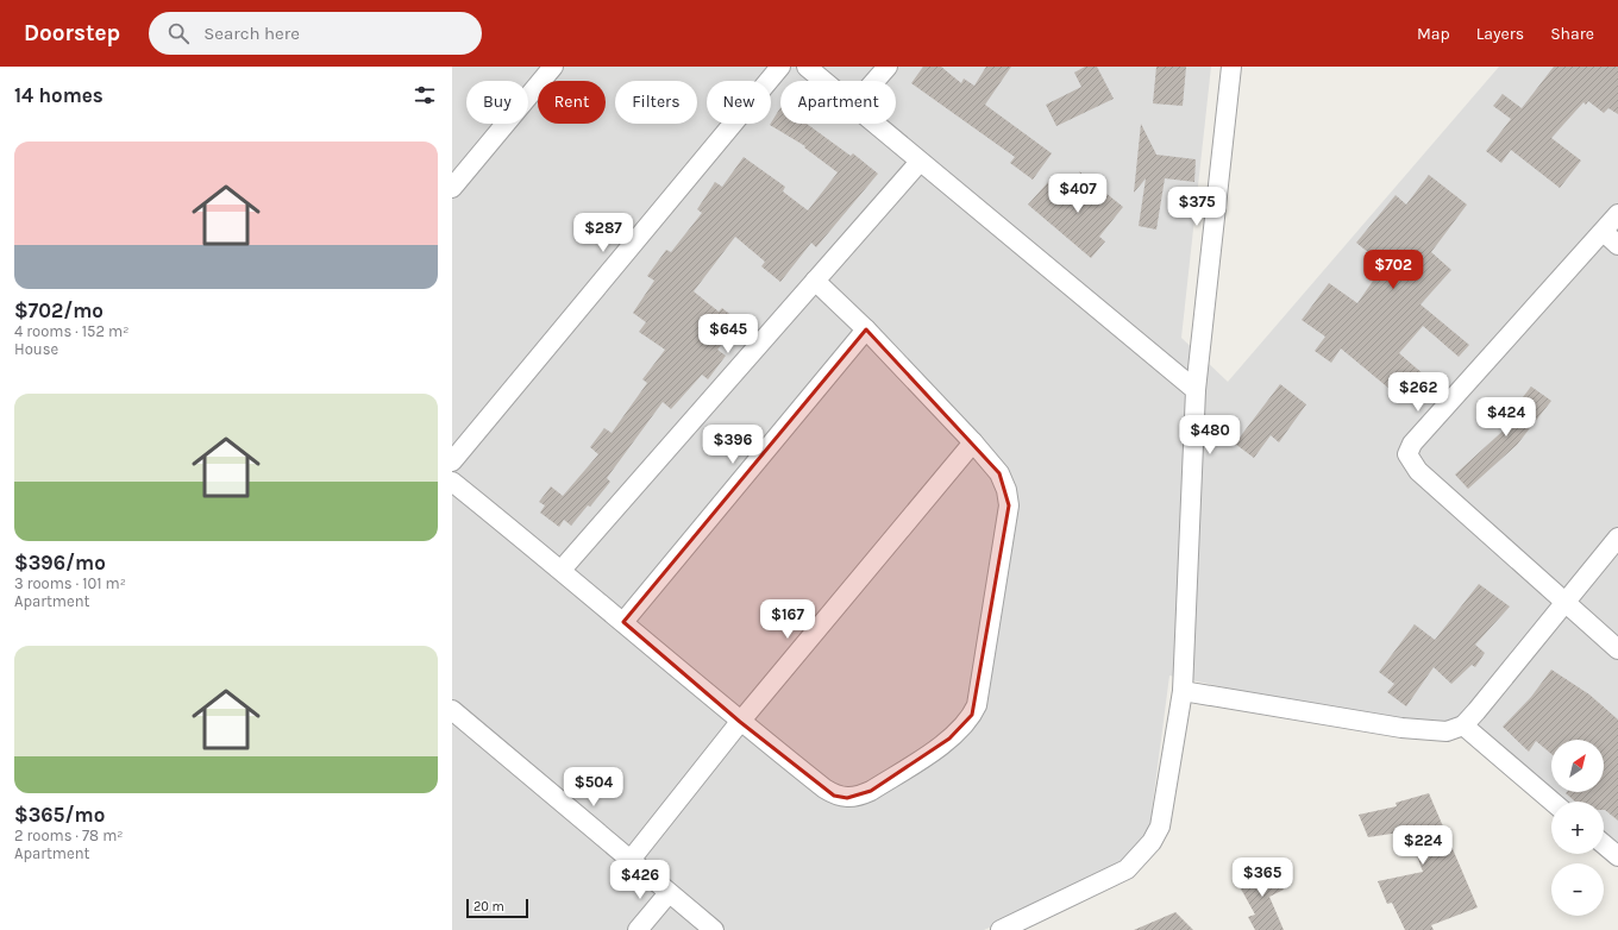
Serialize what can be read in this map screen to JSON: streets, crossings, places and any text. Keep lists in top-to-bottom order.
{
  "scale_bar": "20 m",
  "north": "top right",
  "page": {
    "header": "Doorstep",
    "search": "Search here",
    "nav": ["Map", "Layers", "Share"],
    "heading": "14 homes",
    "chip": [
      "Buy",
      "Rent",
      "Filters",
      "New",
      "Apartment"
    ],
    "list": [
      {
        "name": "$702/mo",
        "note": "4 rooms · 152 m² · House"
      },
      {
        "name": "$396/mo",
        "note": "3 rooms · 101 m² · Apartment"
      },
      {
        "name": "$365/mo",
        "note": "2 rooms · 78 m² · Apartment"
      }
    ],
    "price": [
      "$407",
      "$375",
      "$287",
      "$702",
      "$645",
      "$262",
      "$424",
      "$480",
      "$396",
      "$167",
      "$504",
      "$224",
      "$365",
      "$426"
    ],
    "map_buttons": ["+", "−"],
    "scale": "20 m"
  }
}
